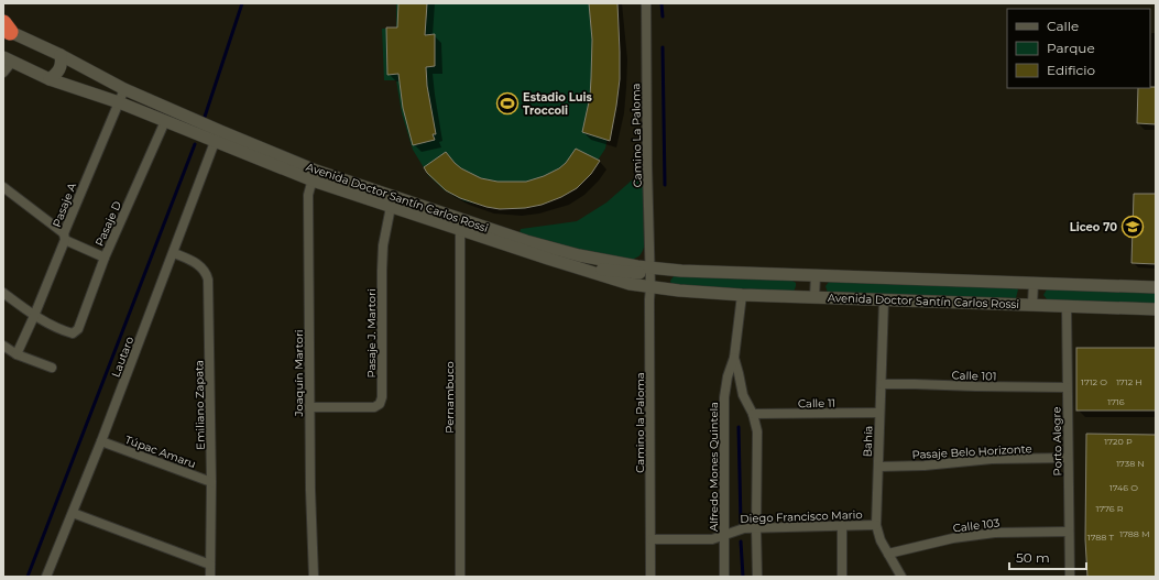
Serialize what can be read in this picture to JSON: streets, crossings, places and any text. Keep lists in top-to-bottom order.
{
  "streets": {
    "street": [
      "Camino La Paloma",
      "Avenida Doctor Santín Carlos Rossi",
      "Pasaje A",
      "Pasaje D",
      "Pasaje J. Martori",
      "Lautaro",
      "Joaquín Martori",
      "Calle 101",
      "Pernambuco",
      "Calle 11",
      "Emiliano Zapata",
      "Camino la Paloma",
      "Bahía",
      "Porto Alegre",
      "Túpac Amaru",
      "Pasaje Belo Horizonte",
      "Alfredo Mones Quintela",
      "Diego Francisco Mario",
      "Calle 103"
    ]
  },
  "crossings": [
    ["Camino La Paloma", "Avenida Doctor Santín Carlos Rossi"],
    ["Camino La Paloma", "Camino la Paloma"],
    ["Avenida Doctor Santín Carlos Rossi", "Pasaje A"],
    ["Avenida Doctor Santín Carlos Rossi", "Pasaje D"],
    ["Avenida Doctor Santín Carlos Rossi", "Pasaje J. Martori"],
    ["Avenida Doctor Santín Carlos Rossi", "Lautaro"],
    ["Avenida Doctor Santín Carlos Rossi", "Joaquín Martori"],
    ["Avenida Doctor Santín Carlos Rossi", "Pernambuco"],
    ["Avenida Doctor Santín Carlos Rossi", "Camino la Paloma"],
    ["Avenida Doctor Santín Carlos Rossi", "Bahía"],
    ["Avenida Doctor Santín Carlos Rossi", "Porto Alegre"],
    ["Avenida Doctor Santín Carlos Rossi", "Alfredo Mones Quintela"],
    ["Pasaje A", "Pasaje D"],
    ["Pasaje J. Martori", "Joaquín Martori"],
    ["Lautaro", "Emiliano Zapata"],
    ["Lautaro", "Túpac Amaru"],
    ["Calle 101", "Bahía"],
    ["Calle 101", "Porto Alegre"],
    ["Calle 11", "Bahía"],
    ["Calle 11", "Alfredo Mones Quintela"],
    ["Emiliano Zapata", "Túpac Amaru"],
    ["Camino la Paloma", "Diego Francisco Mario"],
    ["Bahía", "Pasaje Belo Horizonte"],
    ["Bahía", "Diego Francisco Mario"],
    ["Bahía", "Calle 103"],
    ["Porto Alegre", "Pasaje Belo Horizonte"],
    ["Porto Alegre", "Calle 103"],
    ["Alfredo Mones Quintela", "Diego Francisco Mario"]
  ],
  "places": {
    "sports": ["Estadio Luis Troccoli"],
    "school or university": ["Liceo 70"]
  },
  "house_numbers": [
    "1712 O",
    "1712 H",
    "1716",
    "1720 P",
    "1738 N",
    "1746 O",
    "1776 R",
    "1788 M",
    "1788 T"
  ],
  "legend": ["Calle", "Parque", "Edificio"],
  "scale_bar": "50 m"
}
